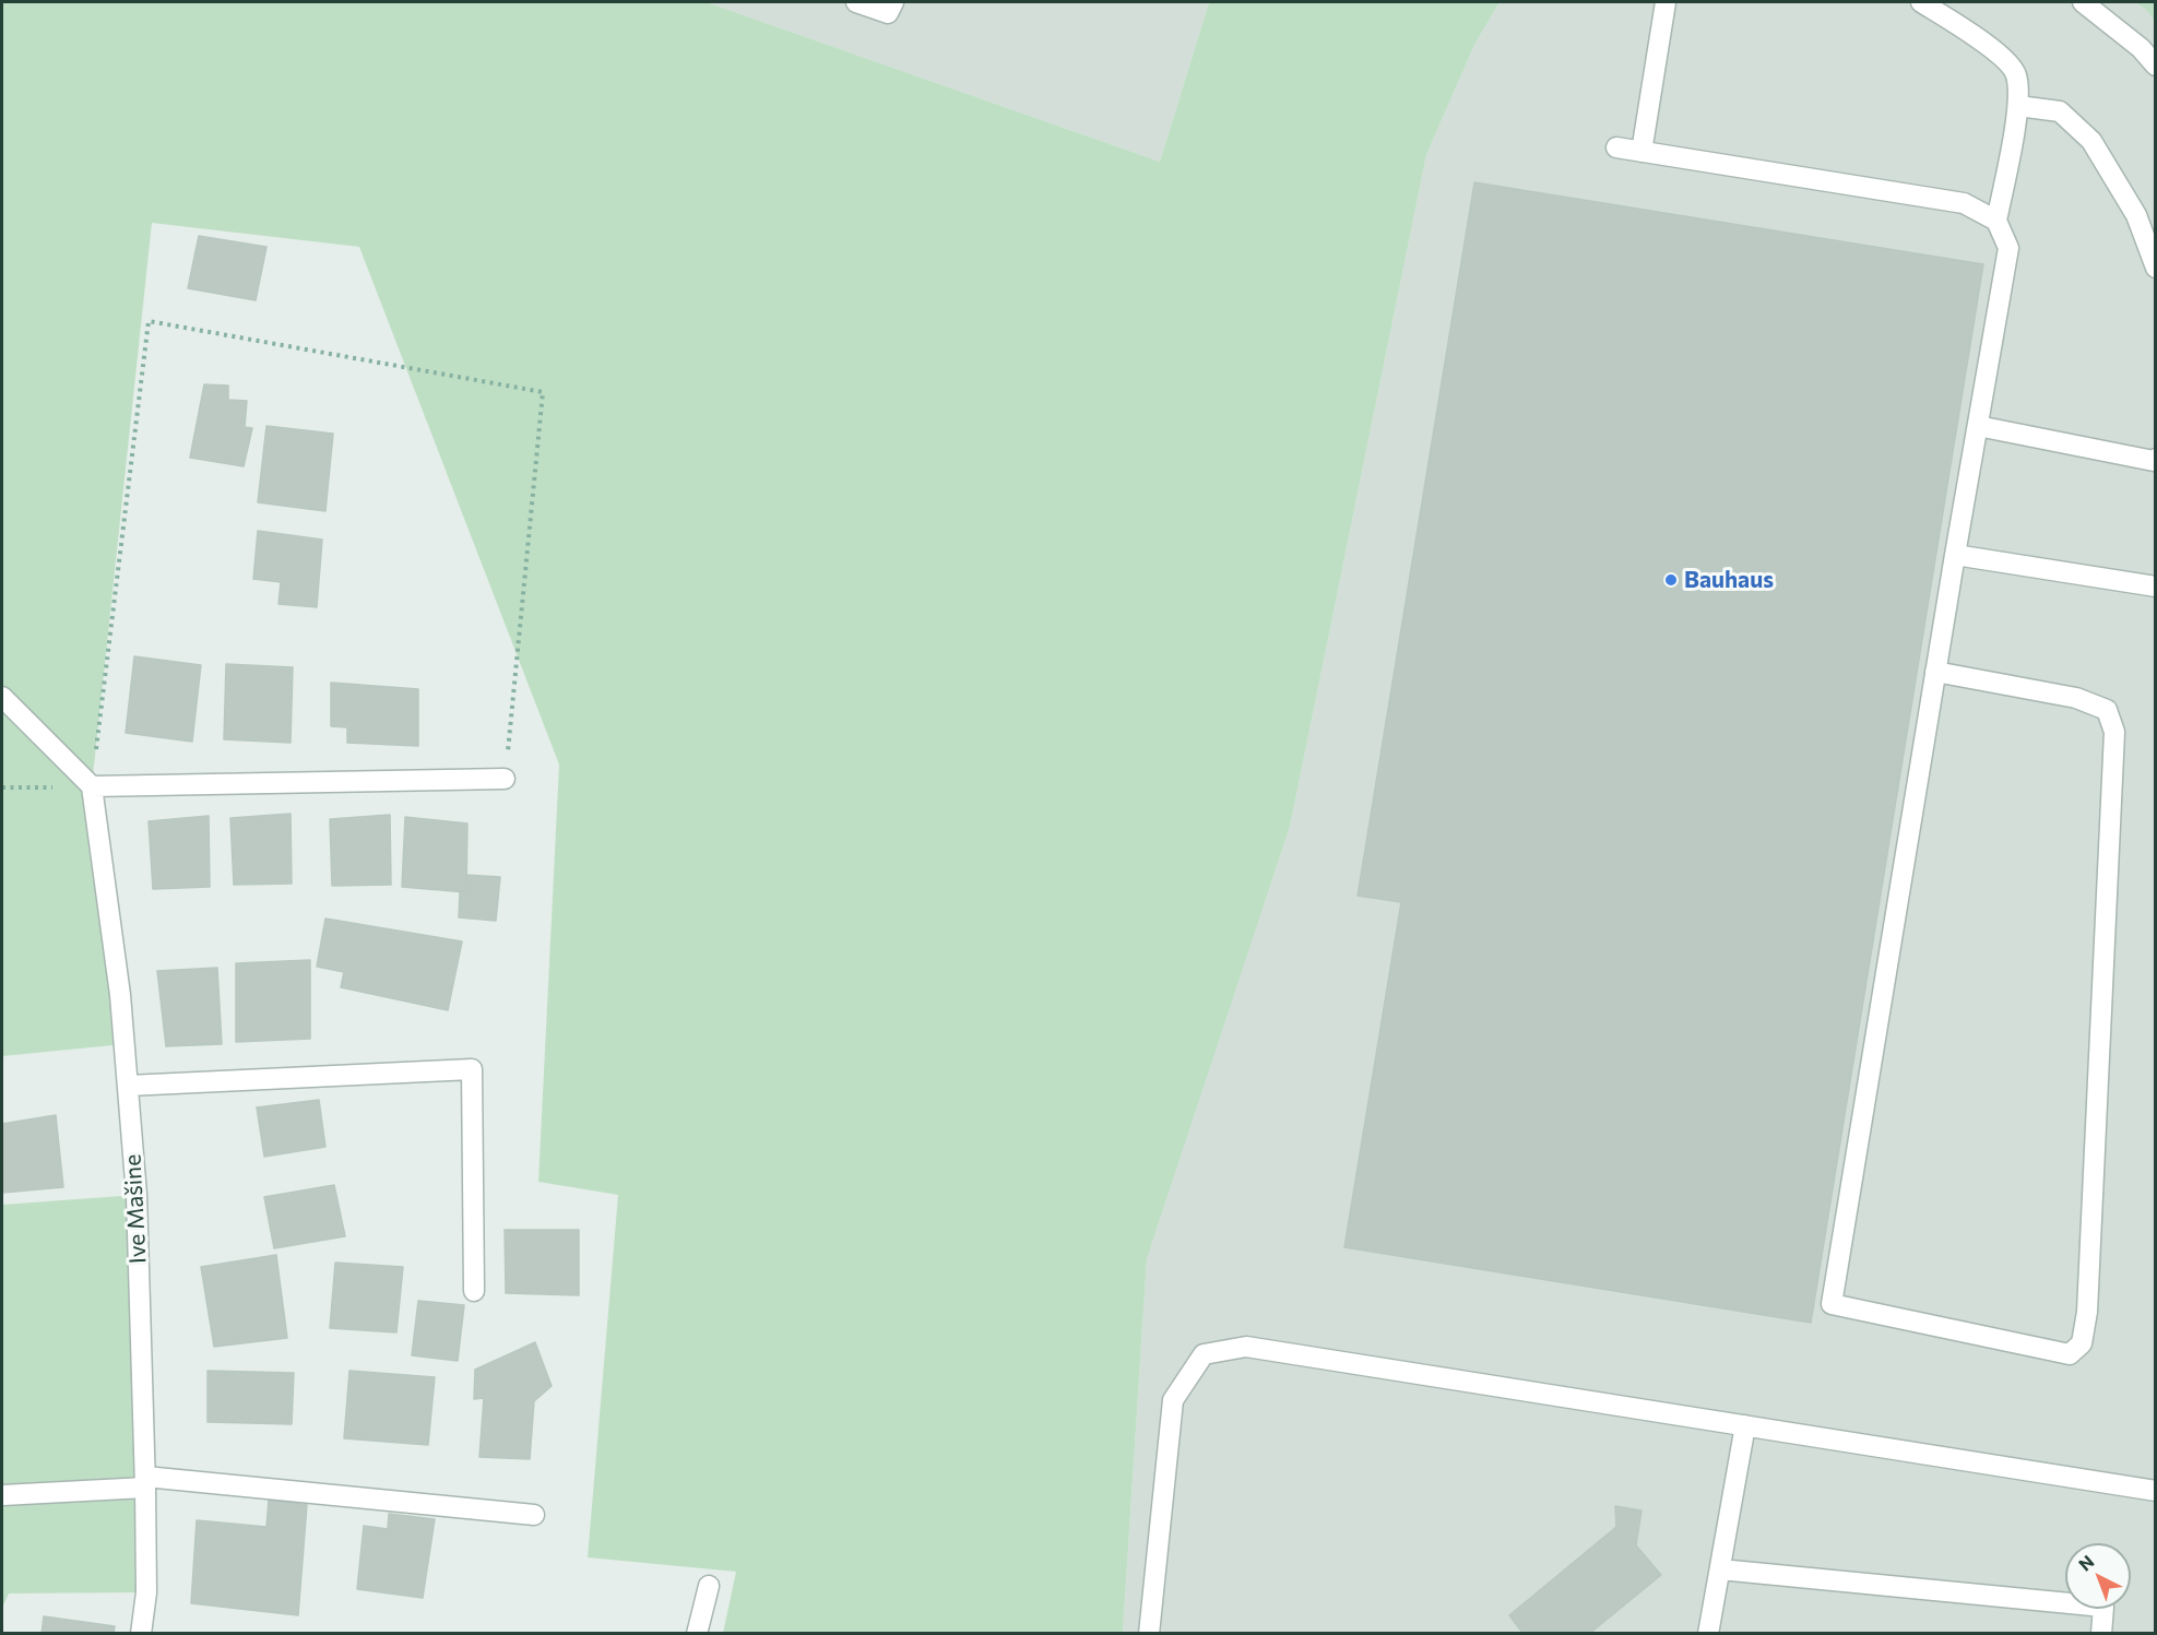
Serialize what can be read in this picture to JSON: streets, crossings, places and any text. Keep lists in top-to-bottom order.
{
  "streets": {
    "street": ["Ive Mašine"]
  },
  "places": ["Bauhaus"],
  "north": "top left"
}
